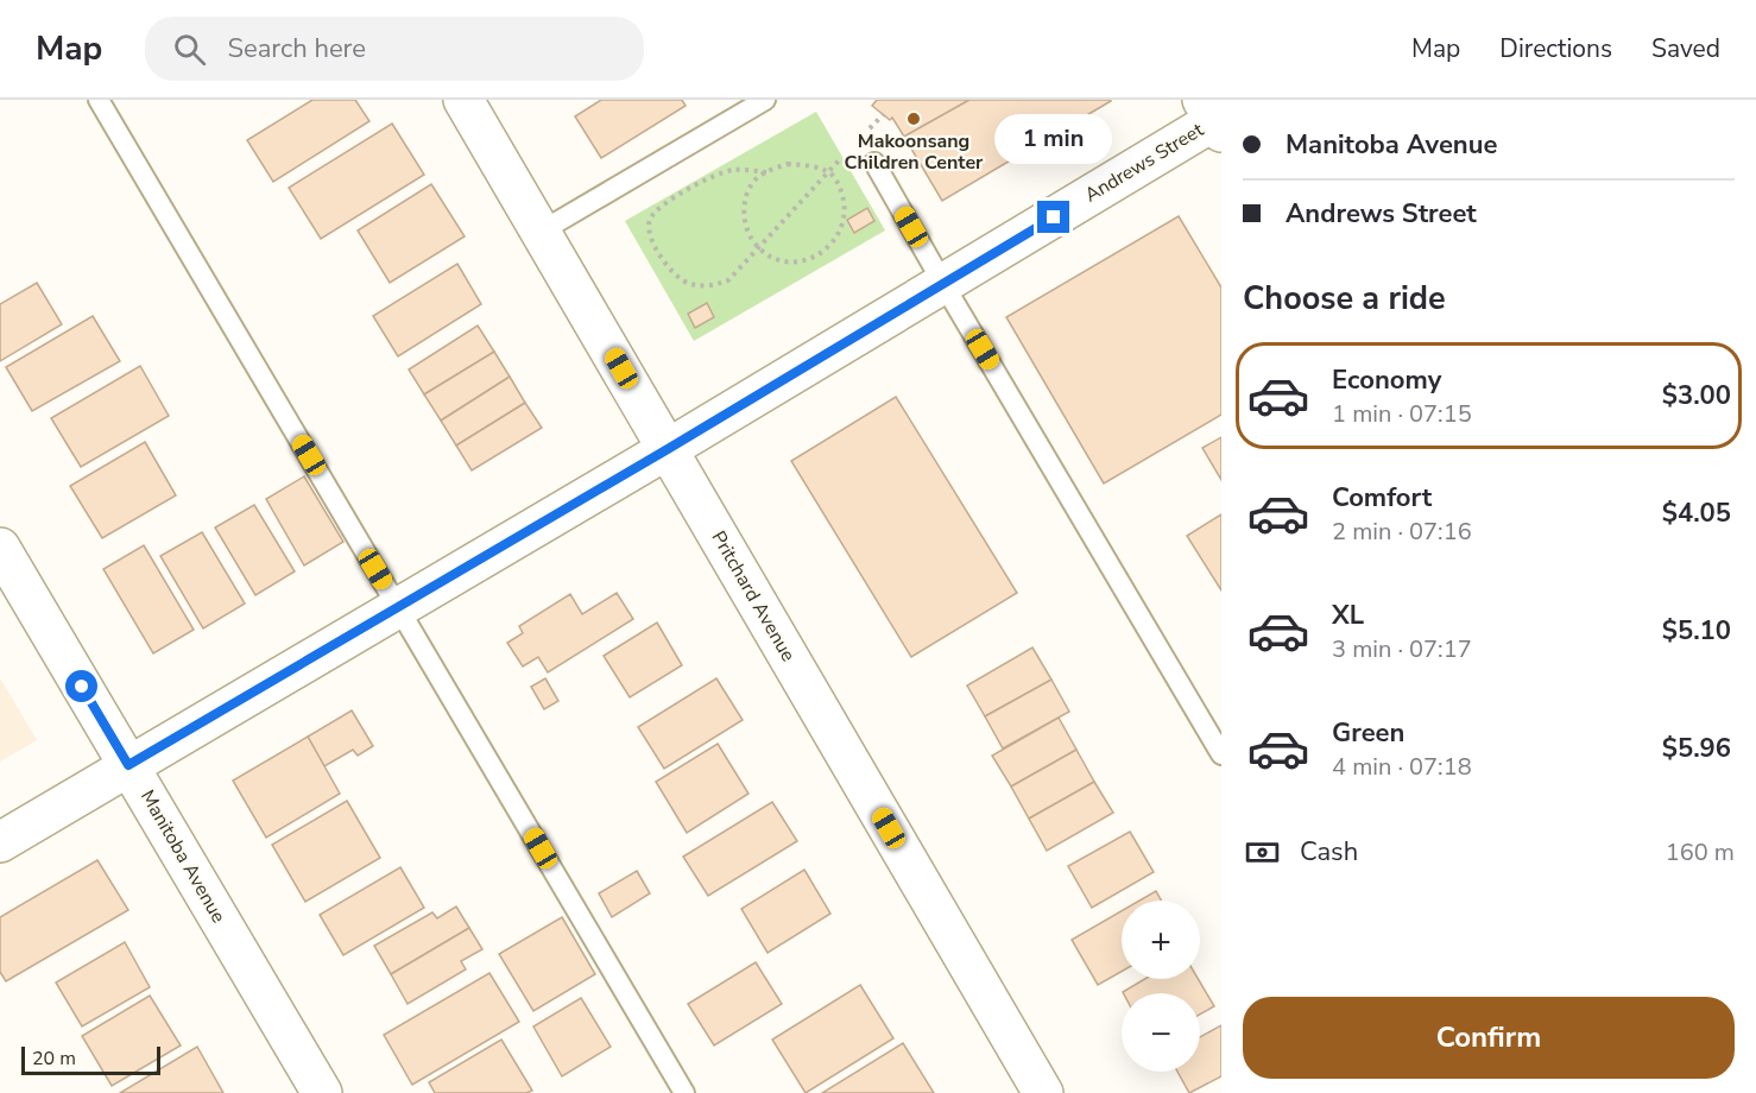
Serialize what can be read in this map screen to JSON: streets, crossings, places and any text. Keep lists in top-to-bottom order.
{
  "streets": {
    "street": ["Andrews Street", "Pritchard Avenue", "Manitoba Avenue"]
  },
  "crossings": [
    ["Andrews Street", "Pritchard Avenue"],
    ["Andrews Street", "Manitoba Avenue"]
  ],
  "places": ["Makoonsang Children Center"],
  "scale_bar": "20 m",
  "page": {
    "header": "Map",
    "search": "Search here",
    "nav": ["Map", "Directions", "Saved"],
    "banner": ["Manitoba Avenue", "Andrews Street"],
    "bubble": "1 min",
    "heading": "Choose a ride",
    "list": [
      {
        "name": "Economy",
        "note": "1 min · 07:15",
        "value": "$3.00"
      },
      {
        "name": "Comfort",
        "note": "2 min · 07:16",
        "value": "$4.05"
      },
      {
        "name": "XL",
        "note": "3 min · 07:17",
        "value": "$5.10"
      },
      {
        "name": "Green",
        "note": "4 min · 07:18",
        "value": "$5.96"
      }
    ],
    "pay": ["Cash", "160 m"],
    "map_buttons": ["+", "−"],
    "buttons": "Confirm",
    "scale": "20 m"
  }
}
